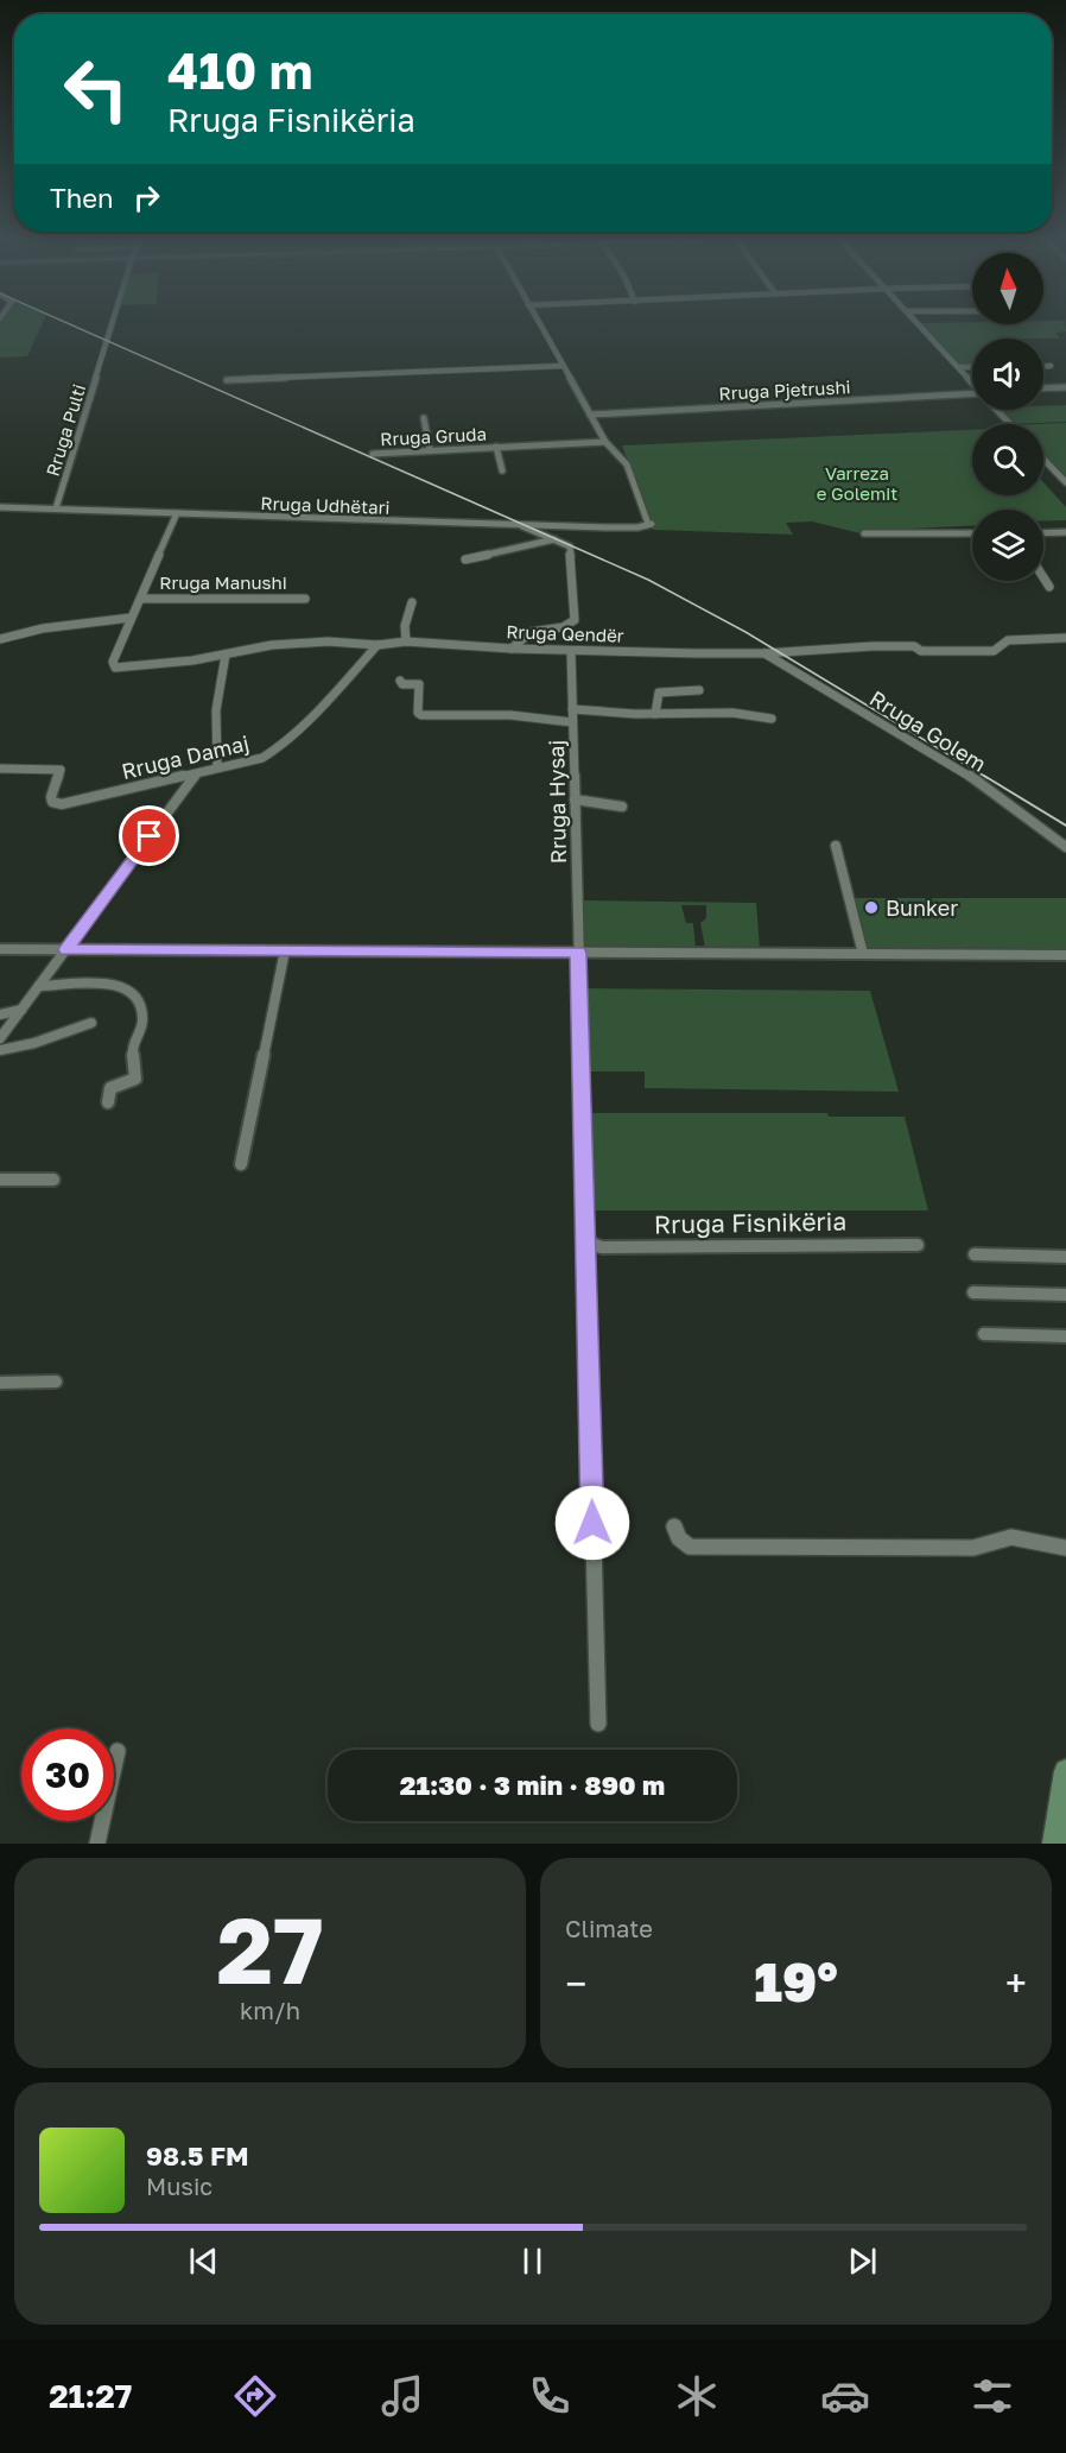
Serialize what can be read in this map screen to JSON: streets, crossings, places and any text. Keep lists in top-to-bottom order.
{
  "streets": {
    "street": [
      "Rruga Pjetrushi",
      "Rruga Pulti",
      "Rruga Gruda",
      "Rruga Udhëtari",
      "Rruga Manushi",
      "Rruga Qendër",
      "Rruga Golem",
      "Rruga Damaj",
      "Rruga Hysaj",
      "Rruga Fisnikëria"
    ]
  },
  "crossings": [
    ["Rruga Pulti", "Rruga Udhëtari"],
    ["Rruga Gruda", "Rruga Udhëtari"],
    ["Rruga Udhëtari", "Rruga Qendër"],
    ["Rruga Manushi", "Rruga Qendër"],
    ["Rruga Qendër", "Rruga Golem"],
    ["Rruga Qendër", "Rruga Damaj"],
    ["Rruga Qendër", "Rruga Hysaj"]
  ],
  "parks": ["Varreza e Golemit"],
  "places": ["Bunker"],
  "north": "top",
  "page": {
    "turn": ["410 m", "Rruga Fisnikëria"],
    "then": "Then",
    "limit": "30",
    "trip": "21:30 · 3 min · 890 m",
    "tile": [
      ["27", "km/h"],
      "Climate"
    ],
    "heat": ["−", "19°", "+"],
    "song": ["98.5 FM", "Music"],
    "tabs": "21:27"
  }
}
